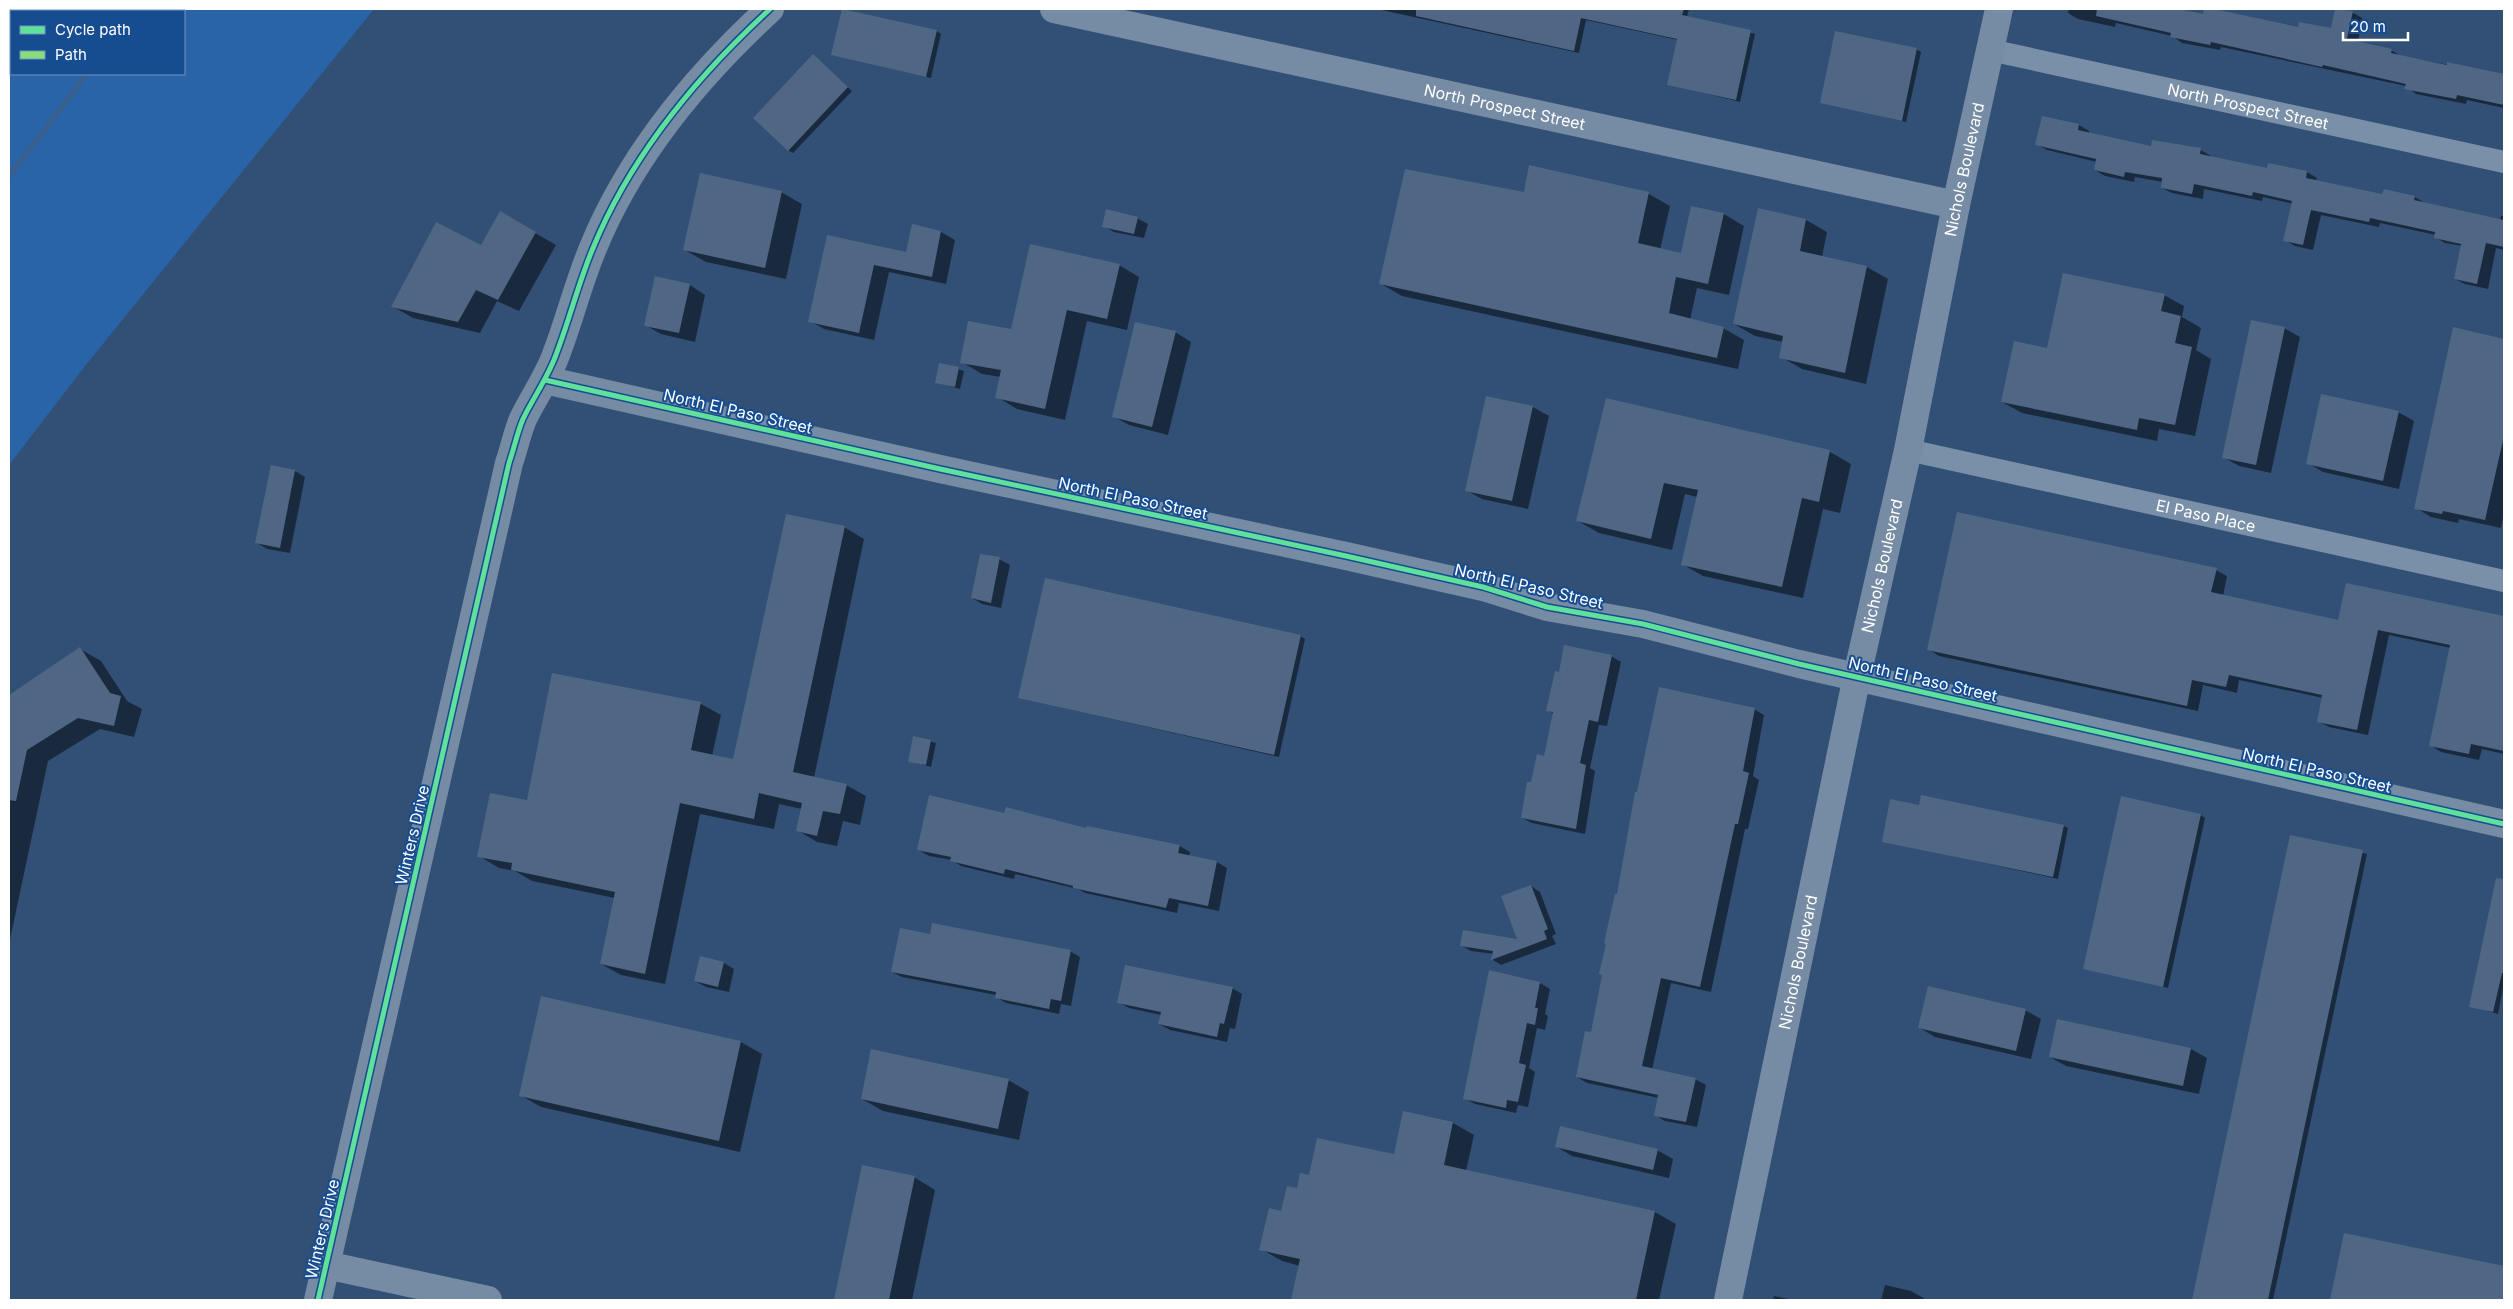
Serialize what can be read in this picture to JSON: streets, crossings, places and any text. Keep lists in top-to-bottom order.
{
  "streets": {
    "street": [
      "North Prospect Street",
      "Nichols Boulevard",
      "North El Paso Street",
      "El Paso Place",
      "Winters Drive"
    ]
  },
  "crossings": [
    ["North Prospect Street", "Nichols Boulevard"],
    ["Nichols Boulevard", "North El Paso Street"],
    ["Nichols Boulevard", "El Paso Place"],
    ["North El Paso Street", "Winters Drive"]
  ],
  "legend": ["Cycle path", "Path"],
  "scale_bar": "20 m"
}
